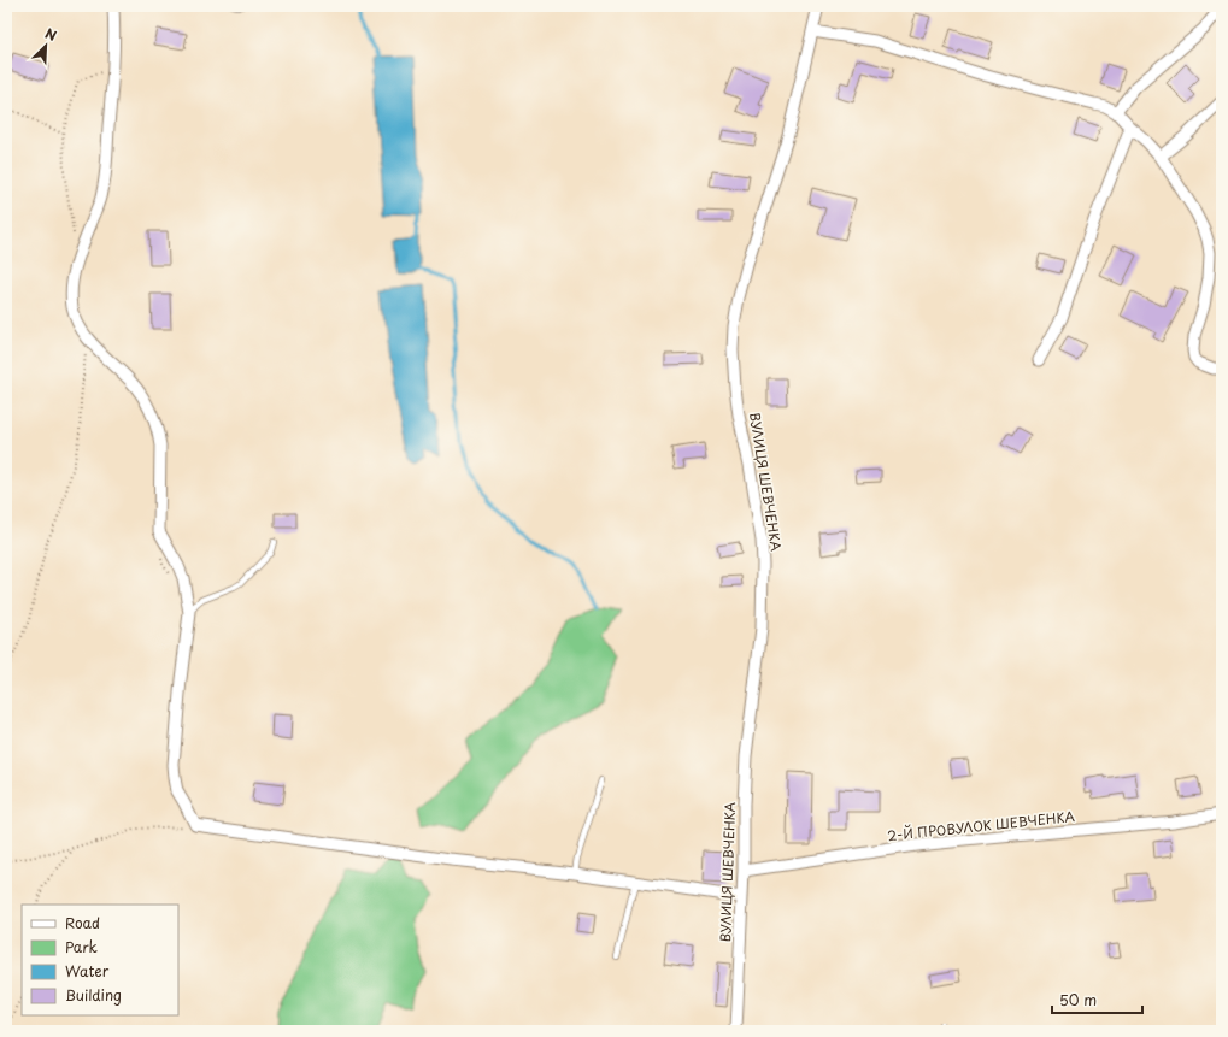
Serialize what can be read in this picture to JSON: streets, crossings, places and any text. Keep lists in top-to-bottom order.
{
  "streets": {
    "street": ["ВУЛИЦЯ ШЕВЧЕНКА", "2-Й ПРОВУЛОК ШЕВЧЕНКА"]
  },
  "crossings": [
    ["ВУЛИЦЯ ШЕВЧЕНКА", "2-Й ПРОВУЛОК ШЕВЧЕНКА"]
  ],
  "legend": [
    "Road",
    "Park",
    "Water",
    "Building"
  ],
  "scale_bar": "50 m",
  "north": "top right"
}
